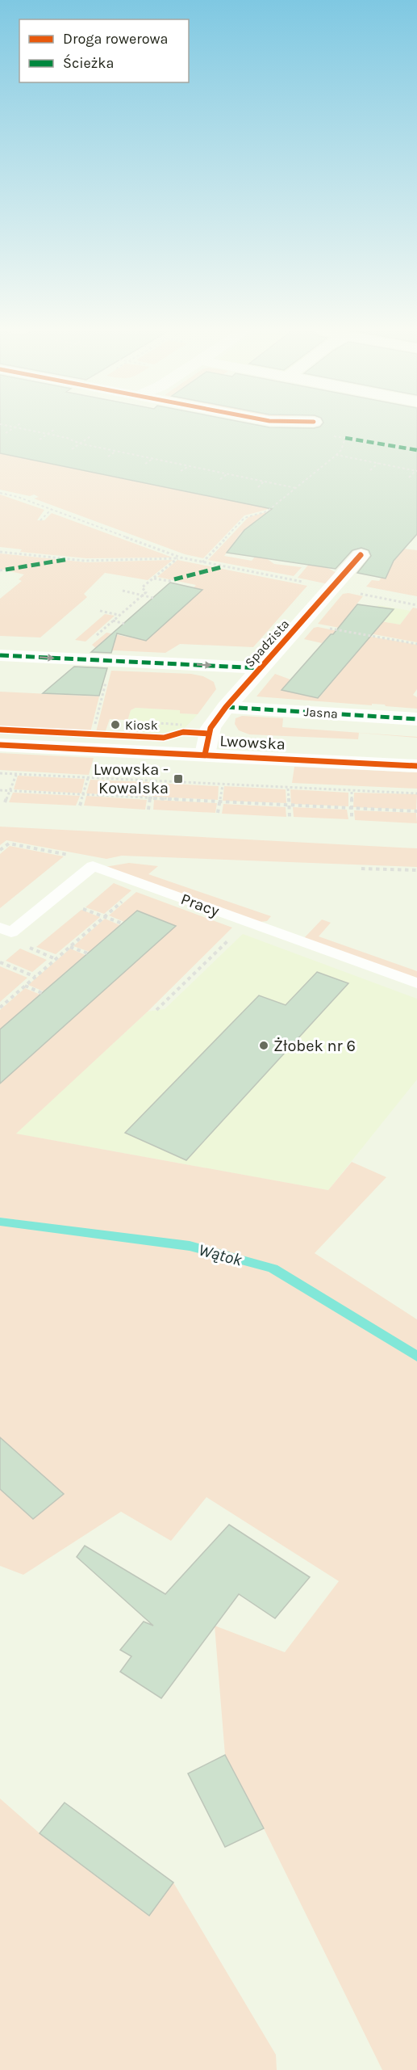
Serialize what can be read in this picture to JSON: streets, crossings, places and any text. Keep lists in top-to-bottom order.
{
  "streets": {
    "street": ["Spadzista", "Jasna", "Lwowska"],
    "lane": ["Pracy"]
  },
  "crossings": [
    ["Spadzista", "Jasna"],
    ["Spadzista", "Lwowska"]
  ],
  "one_way": ["Spadzista"],
  "water": ["Wątok"],
  "places": {
    "other": ["Kiosk", "Żłobek nr 6"],
    "transit": ["Lwowska - Kowalska"]
  },
  "legend": ["Droga rowerowa", "Ścieżka"]
}
